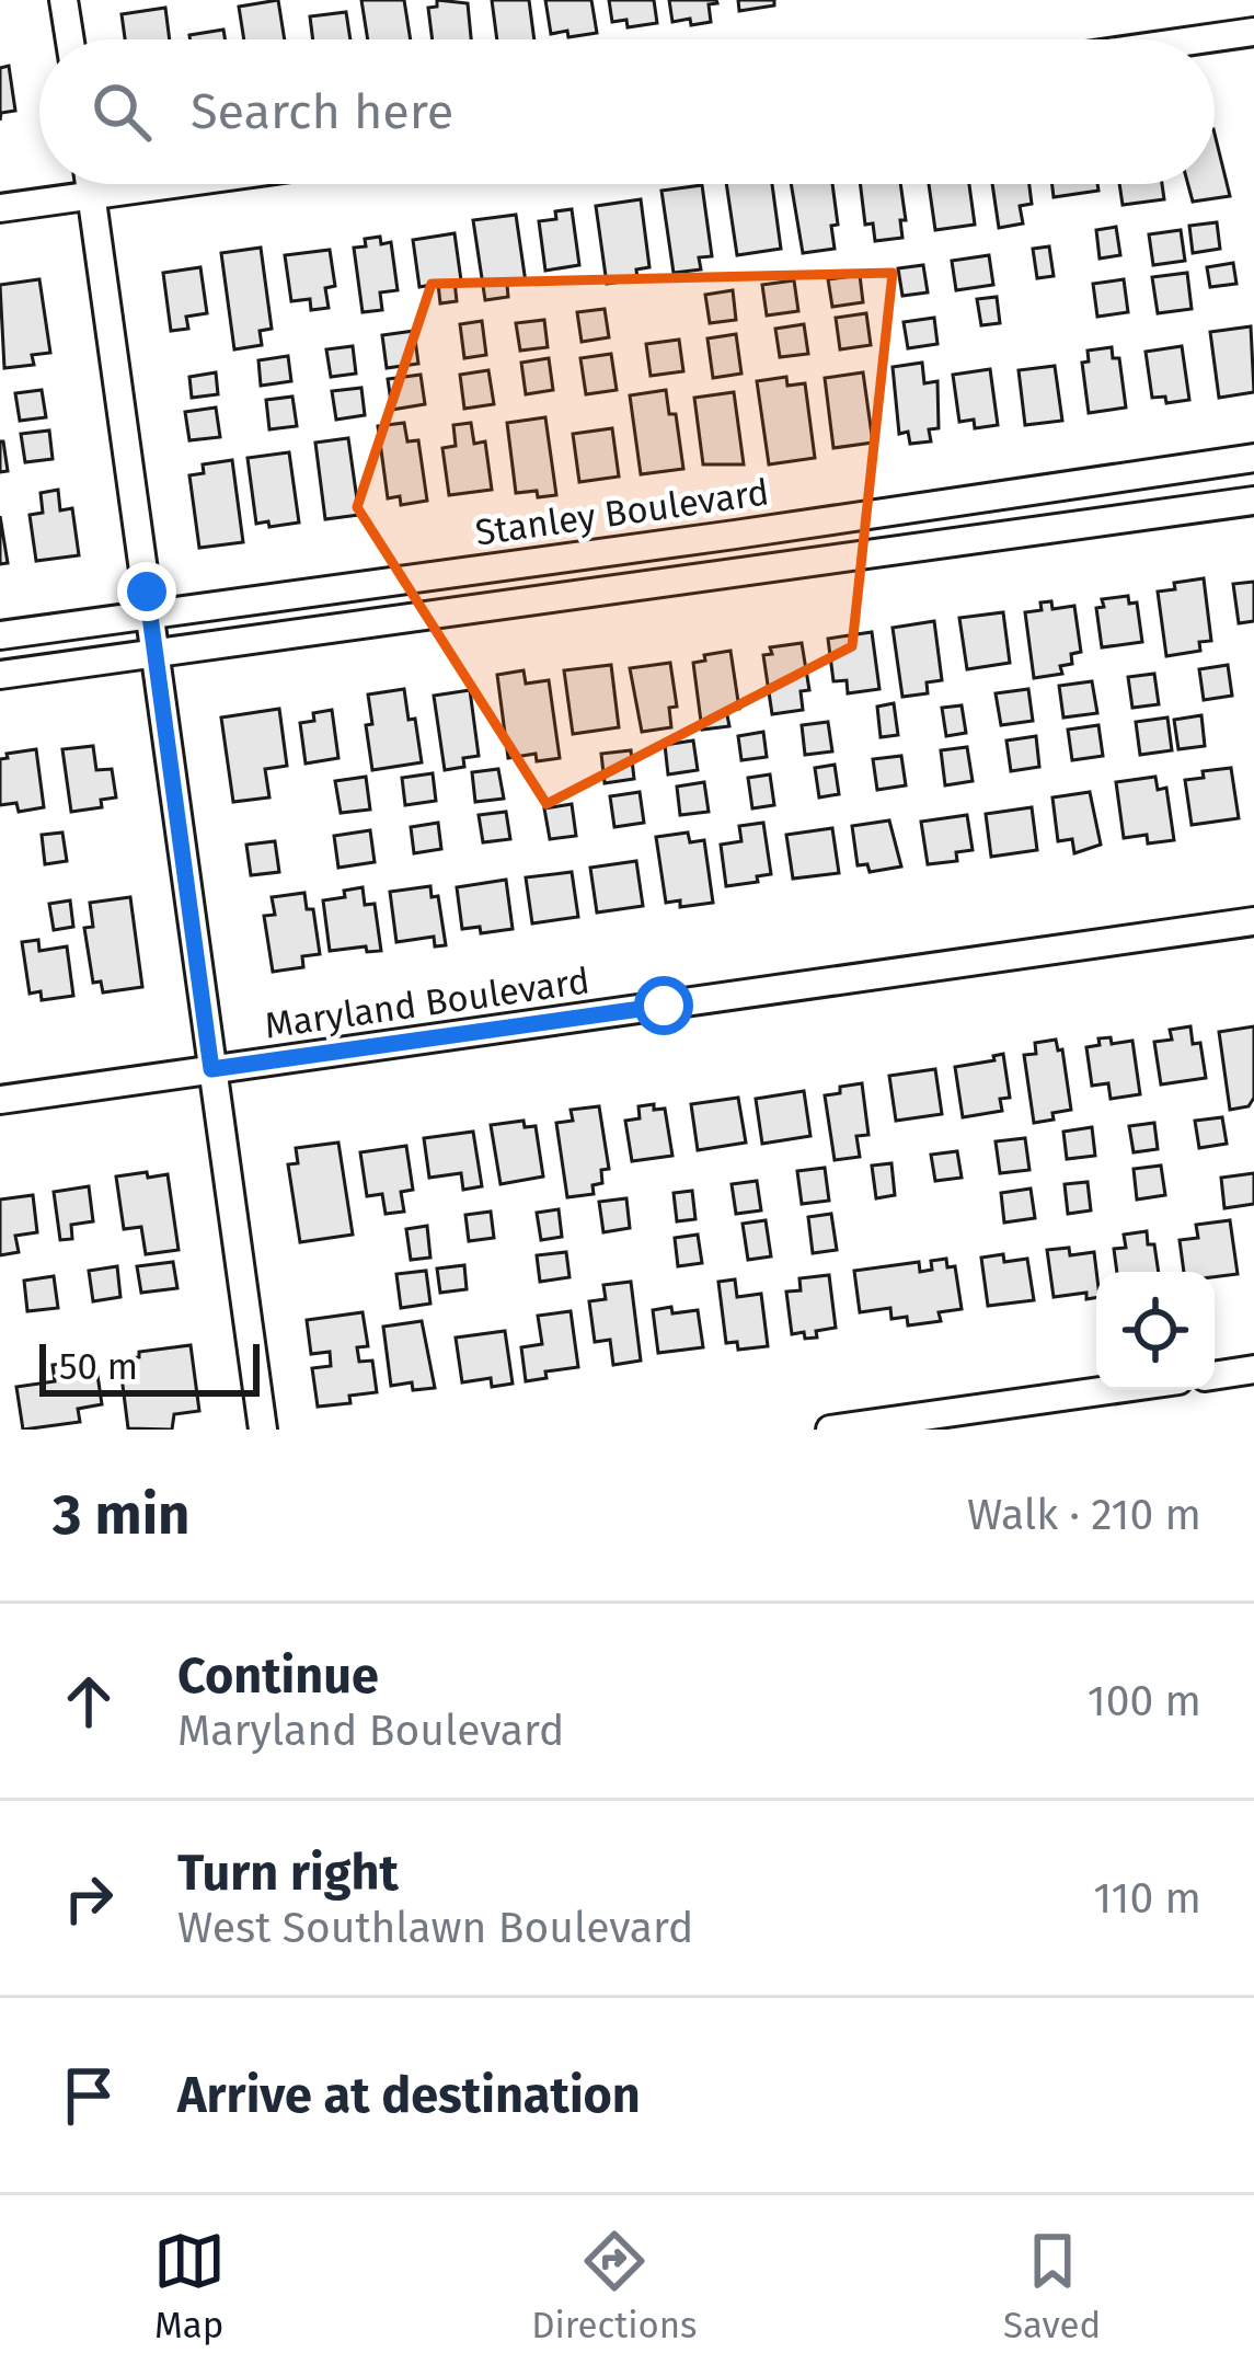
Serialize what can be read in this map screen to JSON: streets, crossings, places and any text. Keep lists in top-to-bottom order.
{
  "streets": {
    "street": ["Stanley Boulevard", "Maryland Boulevard"]
  },
  "scale_bar": "50 m",
  "page": {
    "search": "Search here",
    "scale": "50 m",
    "heading": ["3 min", "Walk · 210 m"],
    "list": [
      ["Continue", "Maryland Boulevard", "100 m"],
      ["Turn right", "West Southlawn Boulevard", "110 m"],
      "Arrive at destination"
    ],
    "nav": ["Map", "Directions", "Saved"]
  }
}
